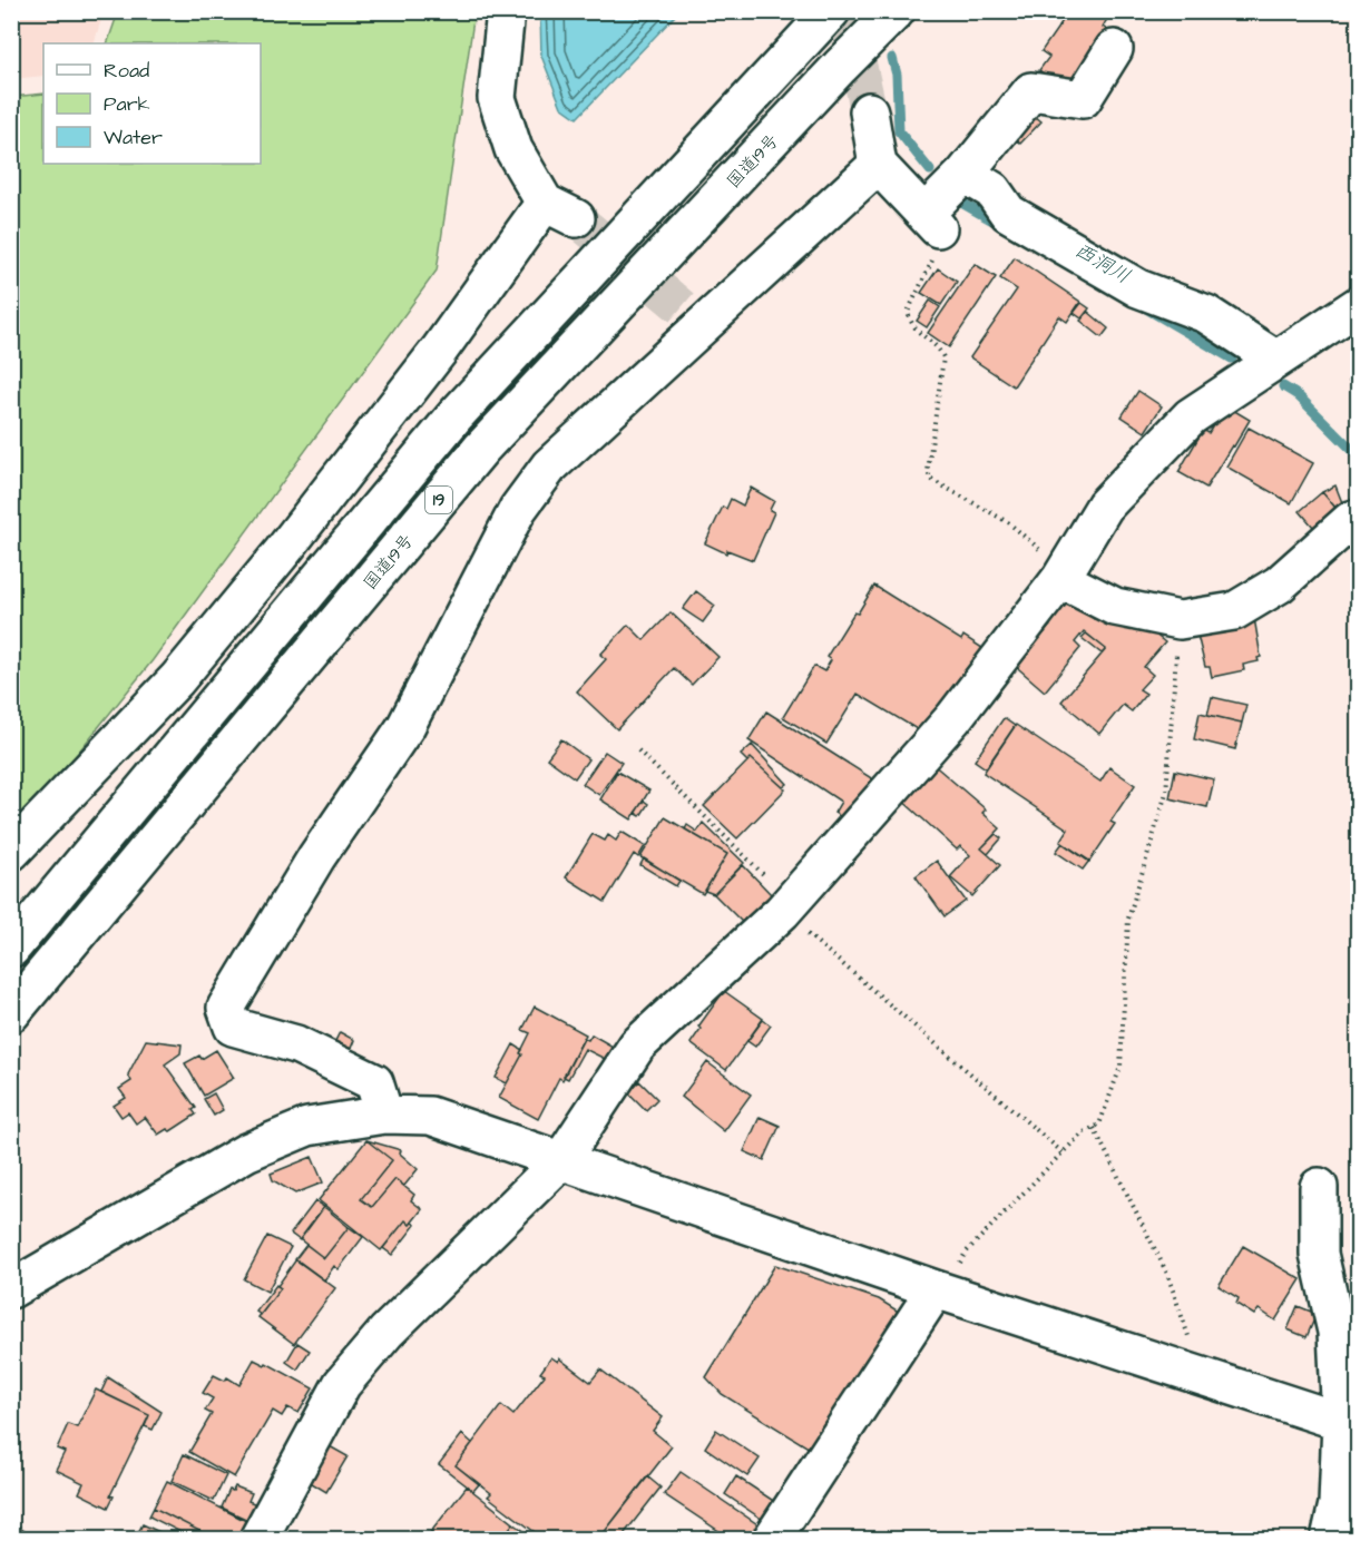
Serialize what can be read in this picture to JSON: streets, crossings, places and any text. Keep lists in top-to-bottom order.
{
  "streets": {
    "main road": ["国道19号", "19"]
  },
  "water": ["西洞川"],
  "legend": ["Road", "Park", "Water"]
}
